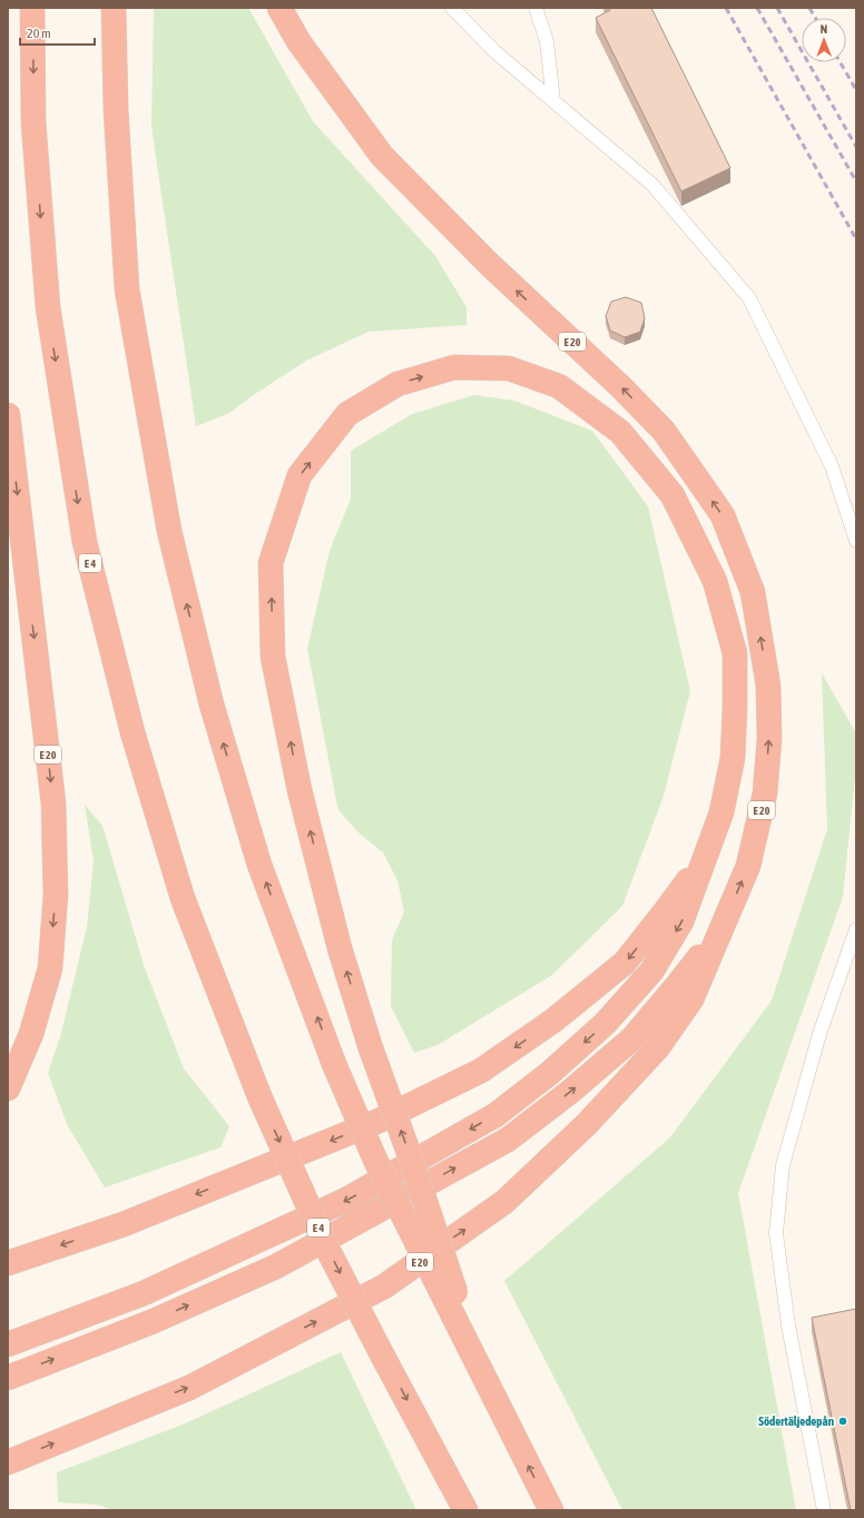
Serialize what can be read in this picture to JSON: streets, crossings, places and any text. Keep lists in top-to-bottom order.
{
  "streets": {
    "highway": ["E 20", "E 4"]
  },
  "places": ["Södertäljedepån"],
  "scale_bar": "20 m",
  "north": "top"
}
